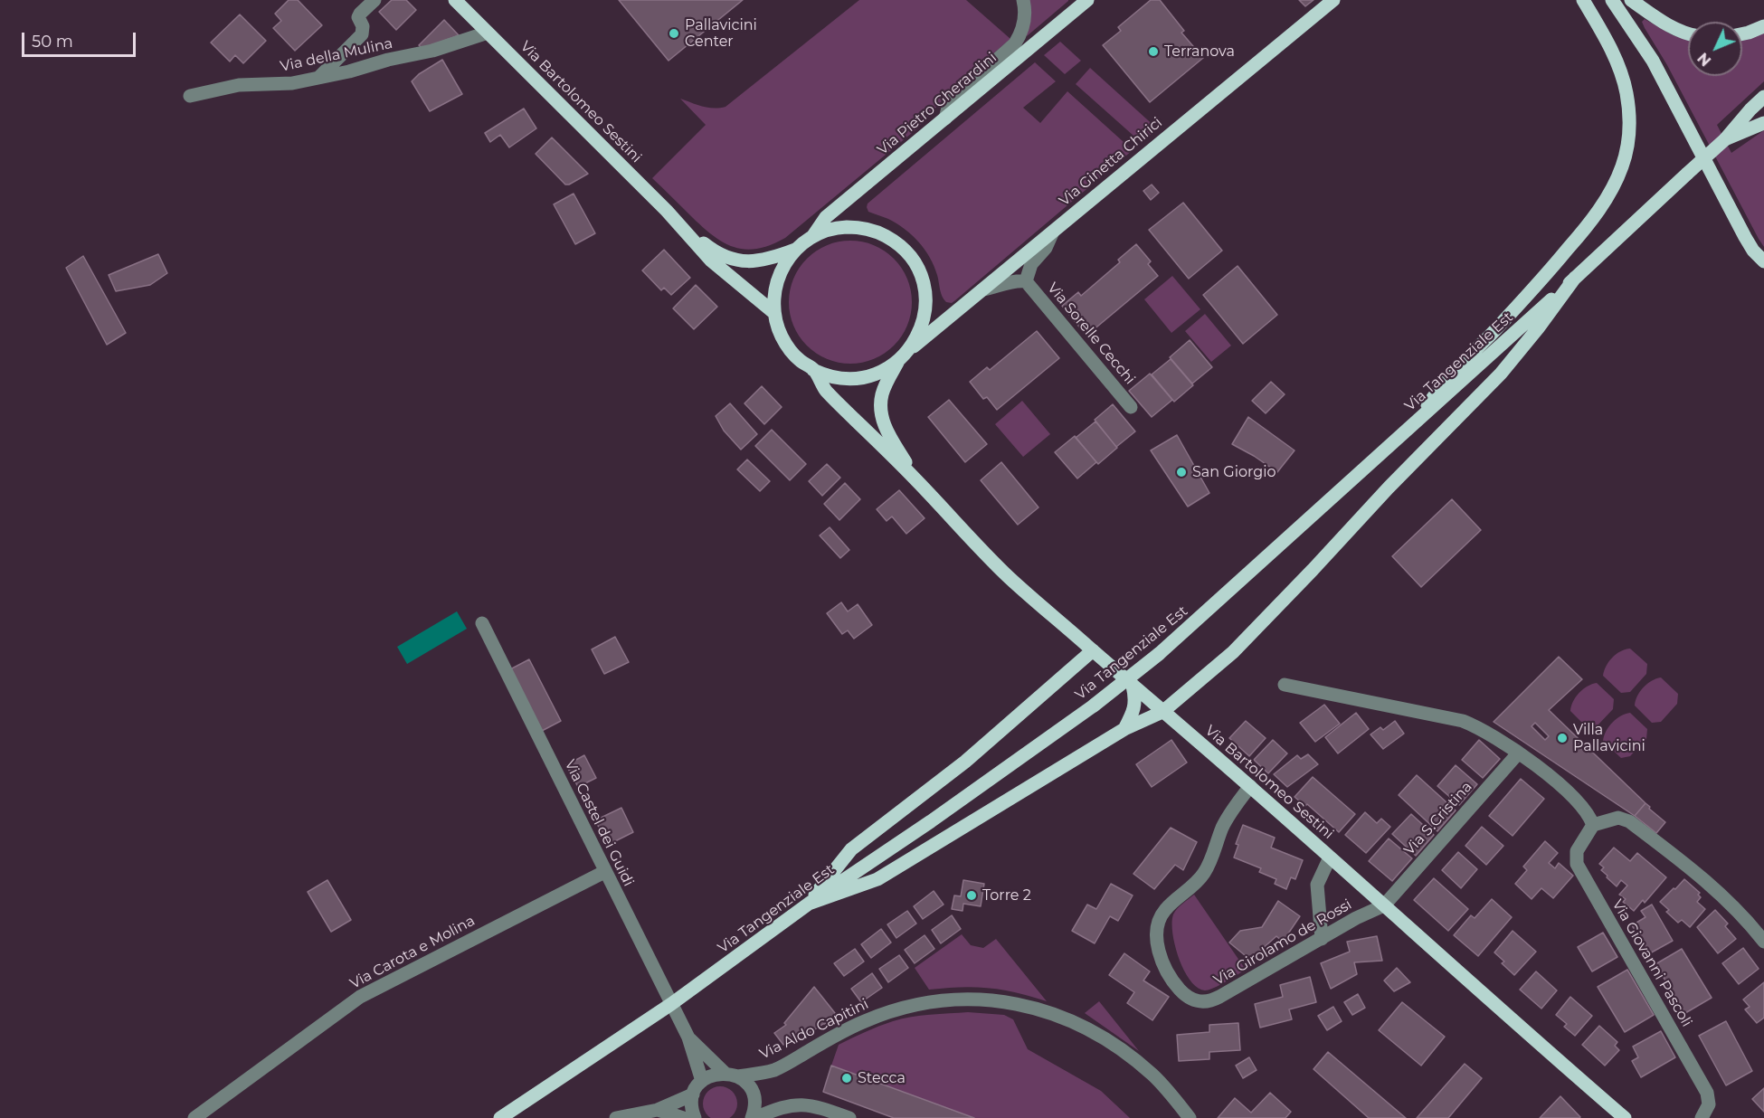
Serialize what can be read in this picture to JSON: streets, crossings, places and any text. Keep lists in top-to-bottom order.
{
  "streets": {
    "main road": [
      "Via Bartolomeo Sestini",
      "Via Pietro Gherardini",
      "Via Ginetta Chirici",
      "Via Tangenziale Est"
    ],
    "street": [
      "Via della Mulina",
      "Via Sorelle Cecchi",
      "Via S.Cristina",
      "Via Castel dei Guidi",
      "Via Girolamo de Rossi",
      "Via Carota e Molina",
      "Via Giovanni Pascoli",
      "Via Aldo Capitini"
    ]
  },
  "crossings": [
    ["Via della Mulina", "Via Bartolomeo Sestini"],
    ["Via Bartolomeo Sestini", "Via S.Cristina"],
    ["Via Bartolomeo Sestini", "Via Girolamo de Rossi"],
    ["Via Pietro Gherardini", "Via Ginetta Chirici"],
    ["Via Tangenziale Est", "Via Castel dei Guidi"],
    ["Via S.Cristina", "Via Girolamo de Rossi"],
    ["Via Castel dei Guidi", "Via Carota e Molina"],
    ["Via Castel dei Guidi", "Via Aldo Capitini"]
  ],
  "places": [
    "Pallavicini Center",
    "Terranova",
    "San Giorgio",
    "Villa Pallavicini",
    "Torre 2",
    "Stecca"
  ],
  "scale_bar": "50 m",
  "north": "bottom left"
}
